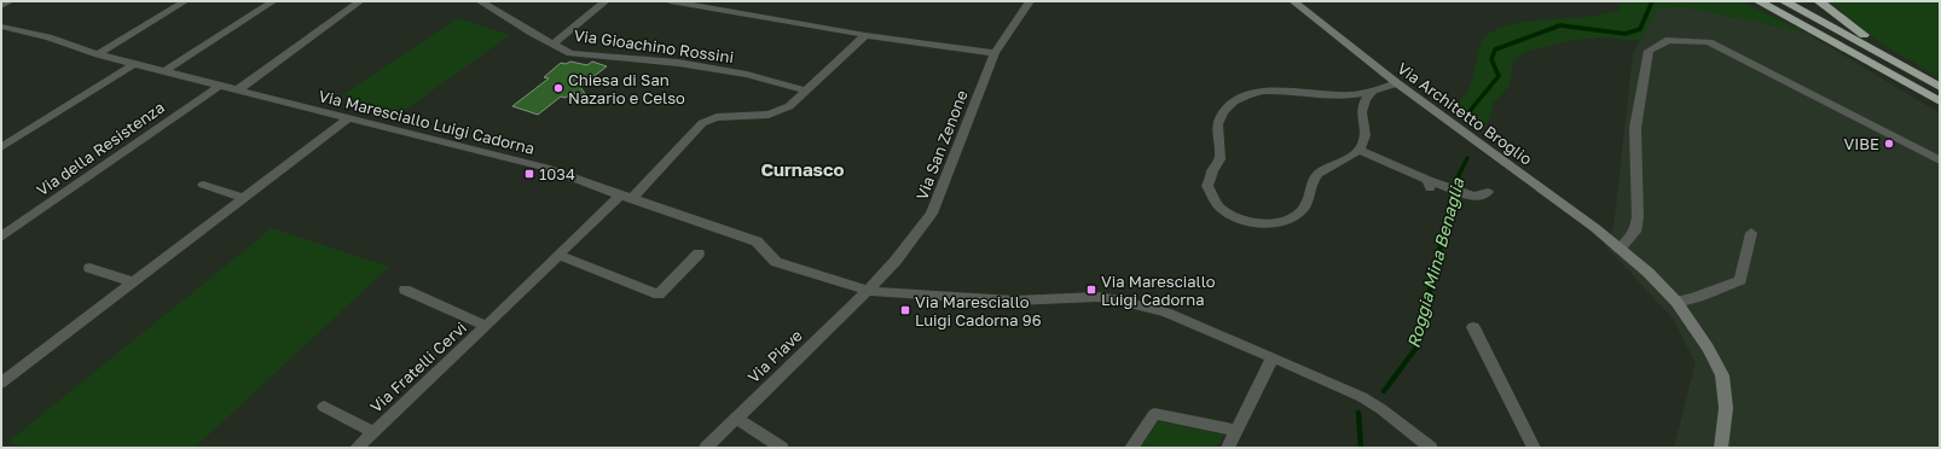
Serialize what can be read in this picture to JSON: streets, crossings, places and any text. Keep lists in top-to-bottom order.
{
  "streets": {
    "street": [
      "Via Gioachino Rossini",
      "Via Architetto Broglio",
      "Via Maresciallo Luigi Cadorna",
      "Via San Zenone",
      "Via della Resistenza",
      "Via Piave",
      "Via Fratelli Cervi"
    ]
  },
  "crossings": [
    ["Via Gioachino Rossini", "Via Fratelli Cervi"],
    ["Via Maresciallo Luigi Cadorna", "Via San Zenone"],
    ["Via Maresciallo Luigi Cadorna", "Via della Resistenza"],
    ["Via Maresciallo Luigi Cadorna", "Via Piave"],
    ["Via Maresciallo Luigi Cadorna", "Via Fratelli Cervi"],
    ["Via San Zenone", "Via Piave"]
  ],
  "districts": ["Curnasco"],
  "water": ["Roggia Mina Benaglia"],
  "places": {
    "other": ["Chiesa di San Nazario e Celso", "VIBE"],
    "transit": ["1034", "Via Maresciallo Luigi Cadorna", "Via Maresciallo Luigi Cadorna 96"]
  }
}
